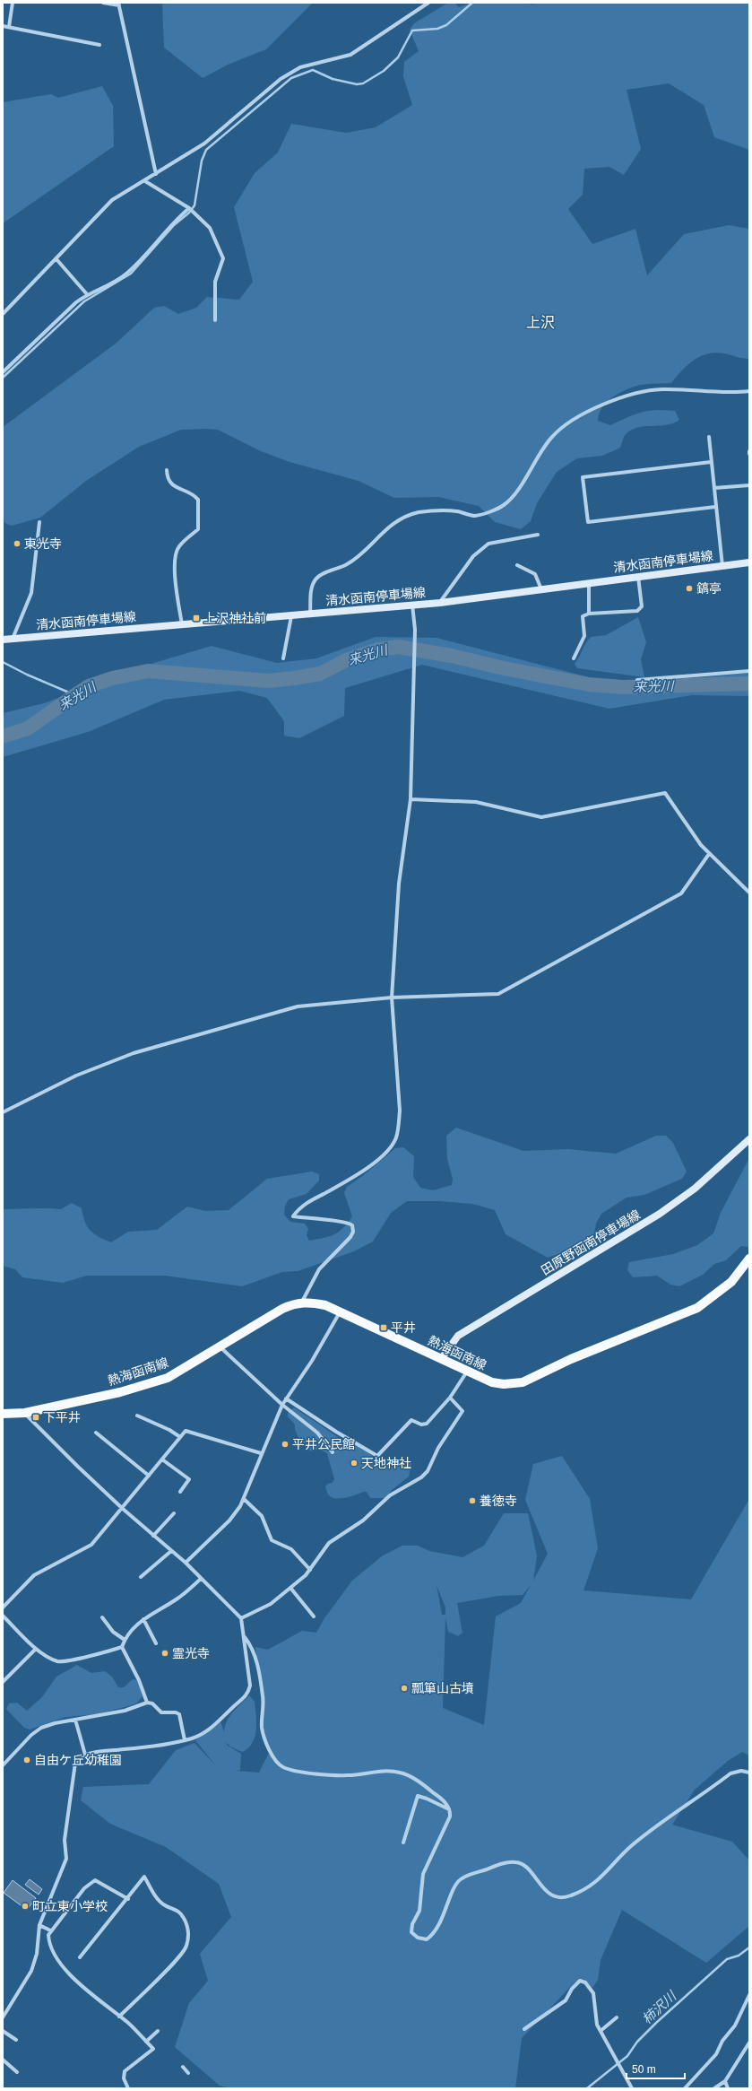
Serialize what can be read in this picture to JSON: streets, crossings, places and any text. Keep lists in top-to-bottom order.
{
  "streets": {
    "main road": ["清水函南停車場線", "田原野函南停車場線", "熱海函南線"]
  },
  "crossings": [
    ["田原野函南停車場線", "熱海函南線"]
  ],
  "districts": ["上沢"],
  "water": ["来光川", "柿沢川"],
  "places": {
    "other": [
      "東光寺",
      "鎬亭",
      "平井公民館",
      "天地神社",
      "養徳寺",
      "霊光寺",
      "瓢箪山古墳",
      "自由ケ丘幼稚園",
      "町立東小学校"
    ],
    "transit": ["上沢神社前", "平井", "下平井"]
  },
  "scale_bar": "50 m"
}
